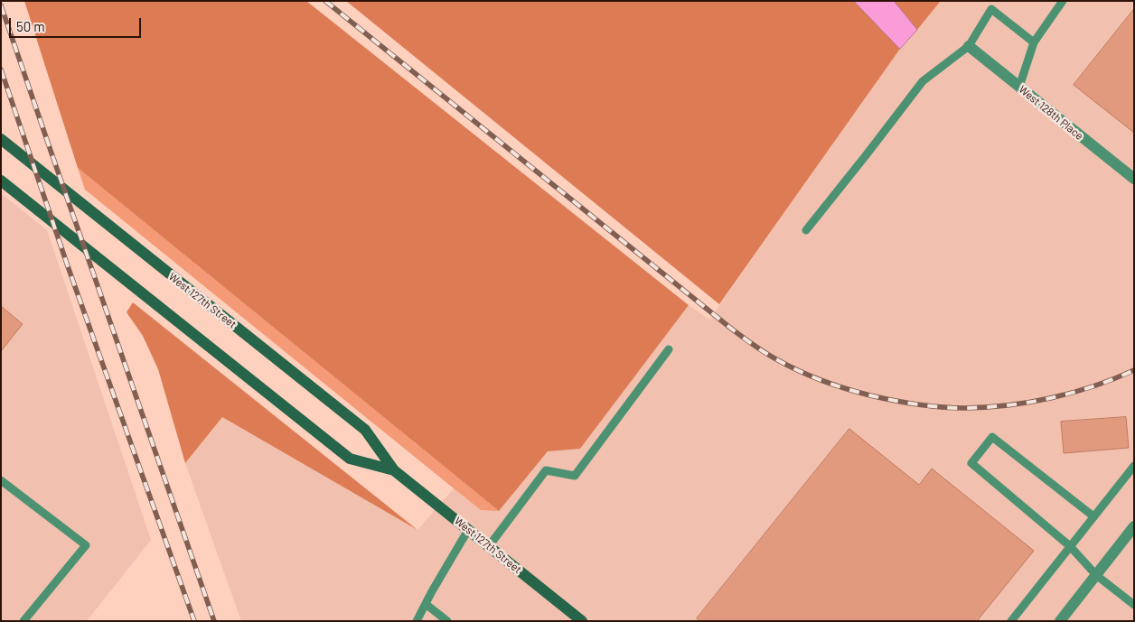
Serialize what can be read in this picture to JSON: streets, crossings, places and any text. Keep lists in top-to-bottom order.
{
  "streets": {
    "main road": ["West 127th Street"],
    "street": ["West 128th Place"]
  },
  "scale_bar": "50 m"
}
